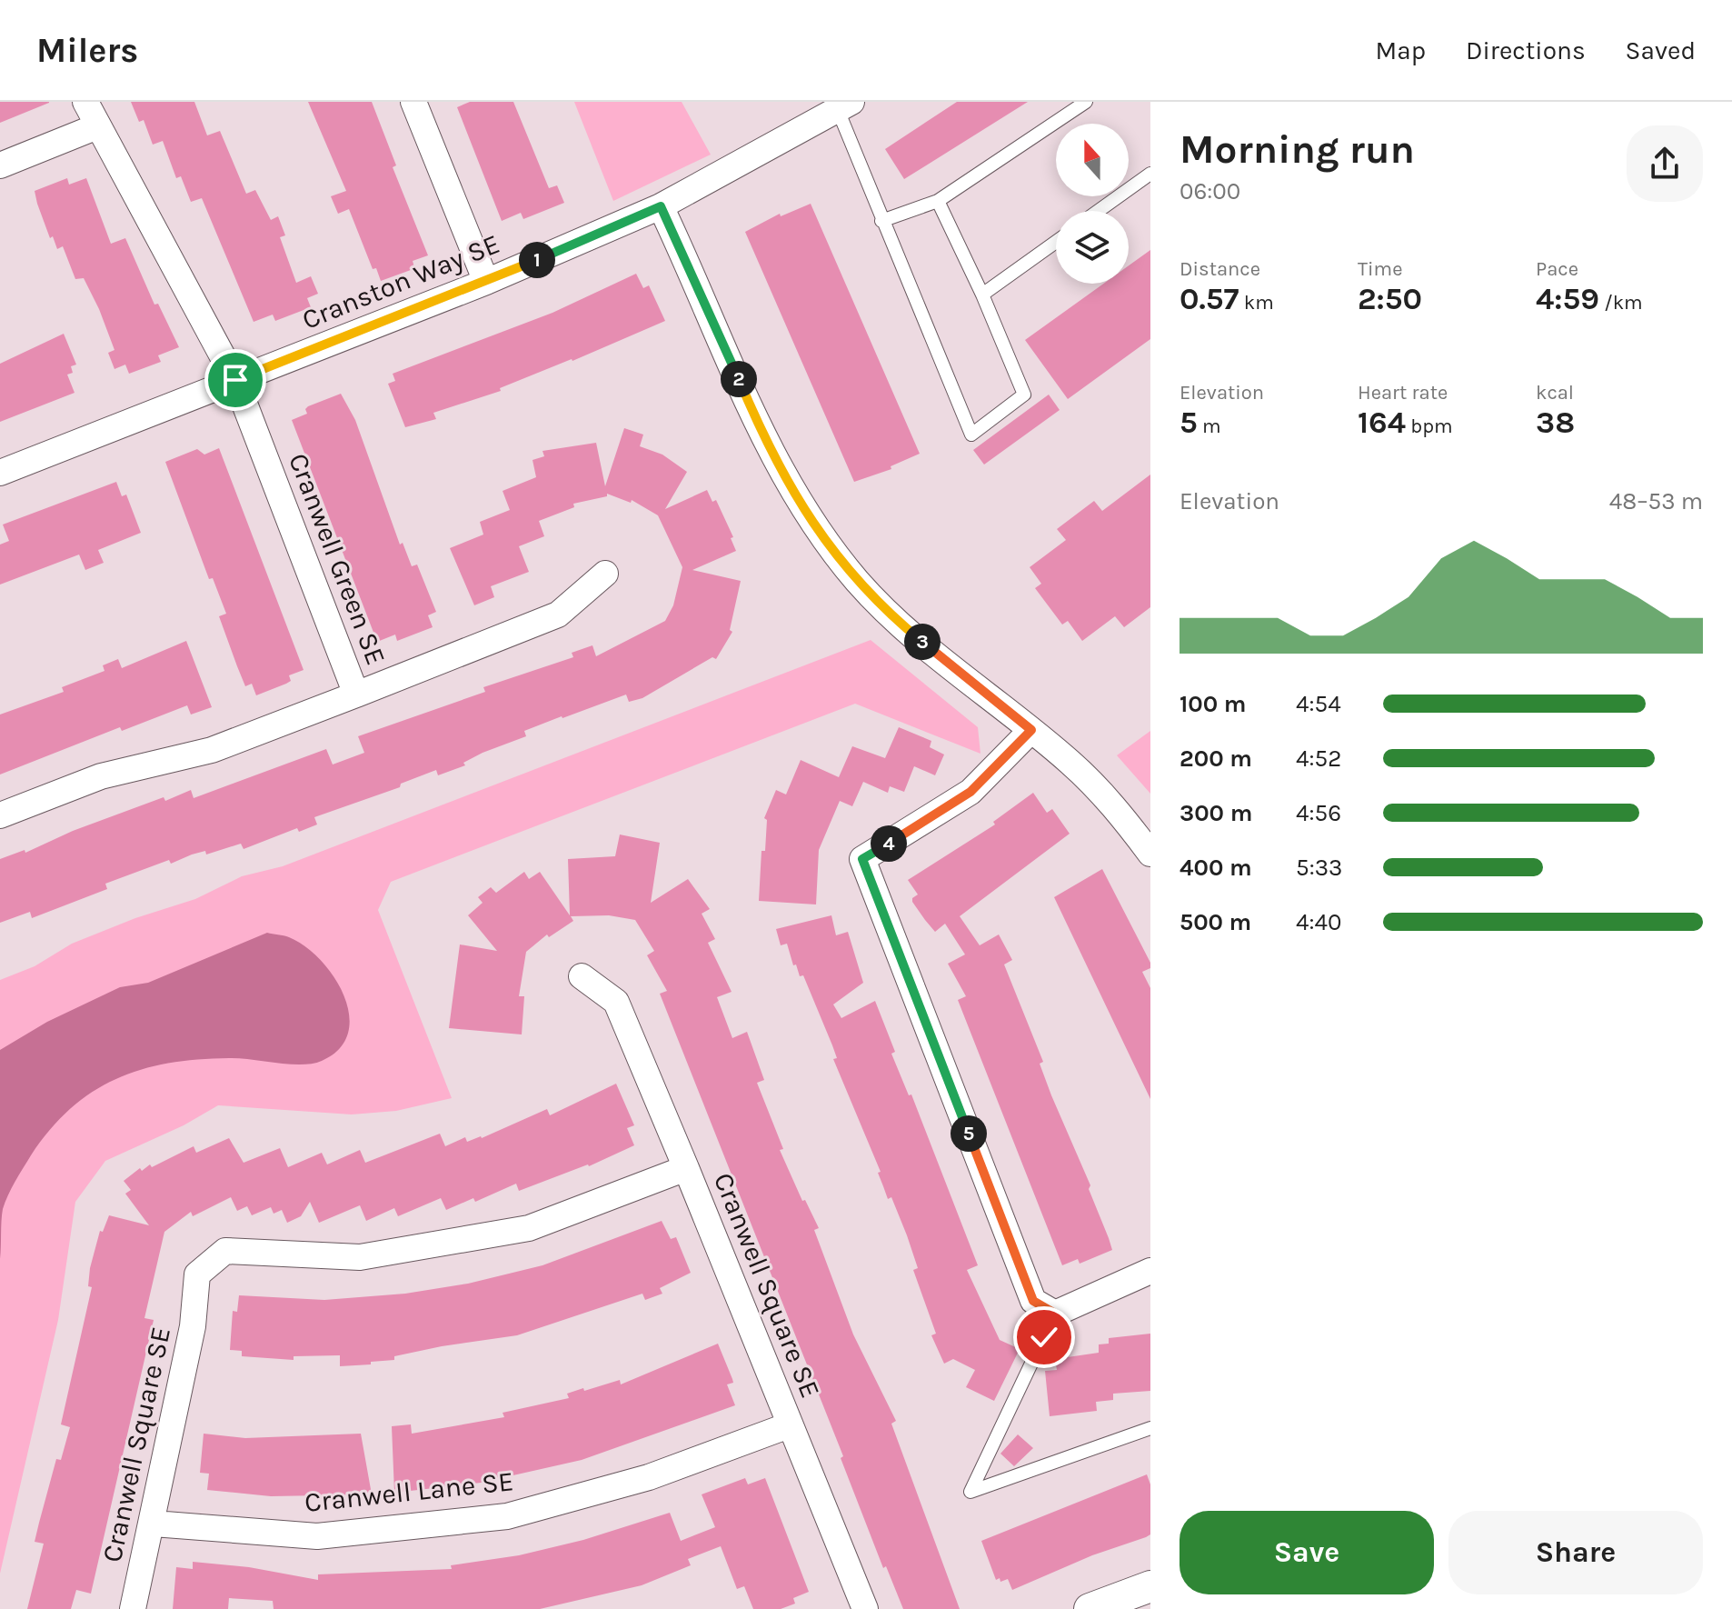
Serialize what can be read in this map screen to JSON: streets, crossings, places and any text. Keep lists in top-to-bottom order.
{
  "streets": {
    "street": [
      "Cranston Way SE",
      "Cranwell Green SE",
      "Cranwell Square SE",
      "Cranwell Lane SE"
    ]
  },
  "crossings": [
    ["Cranston Way SE", "Cranwell Green SE"],
    ["Cranwell Square SE", "Cranwell Lane SE"]
  ],
  "north": "top",
  "page": {
    "header": "Milers",
    "nav": ["Map", "Directions", "Saved"],
    "heading": ["Morning run", "06:00"],
    "stats": [
      ["Distance", "0.57 km"],
      ["Time", "2:50"],
      ["Pace", "4:59 /km"],
      ["Elevation", "5 m"],
      ["Heart rate", "164 bpm"],
      ["kcal", "38"]
    ],
    "pins": [
      "1",
      "2",
      "3",
      "4",
      "5"
    ],
    "chart": ["Elevation", "48–53 m"],
    "list": [
      {
        "name": "100 m",
        "note": "4:54"
      },
      {
        "name": "200 m",
        "note": "4:52"
      },
      {
        "name": "300 m",
        "note": "4:56"
      },
      {
        "name": "400 m",
        "note": "5:33"
      },
      {
        "name": "500 m",
        "note": "4:40"
      }
    ],
    "buttons": ["Save", "Share"]
  }
}
